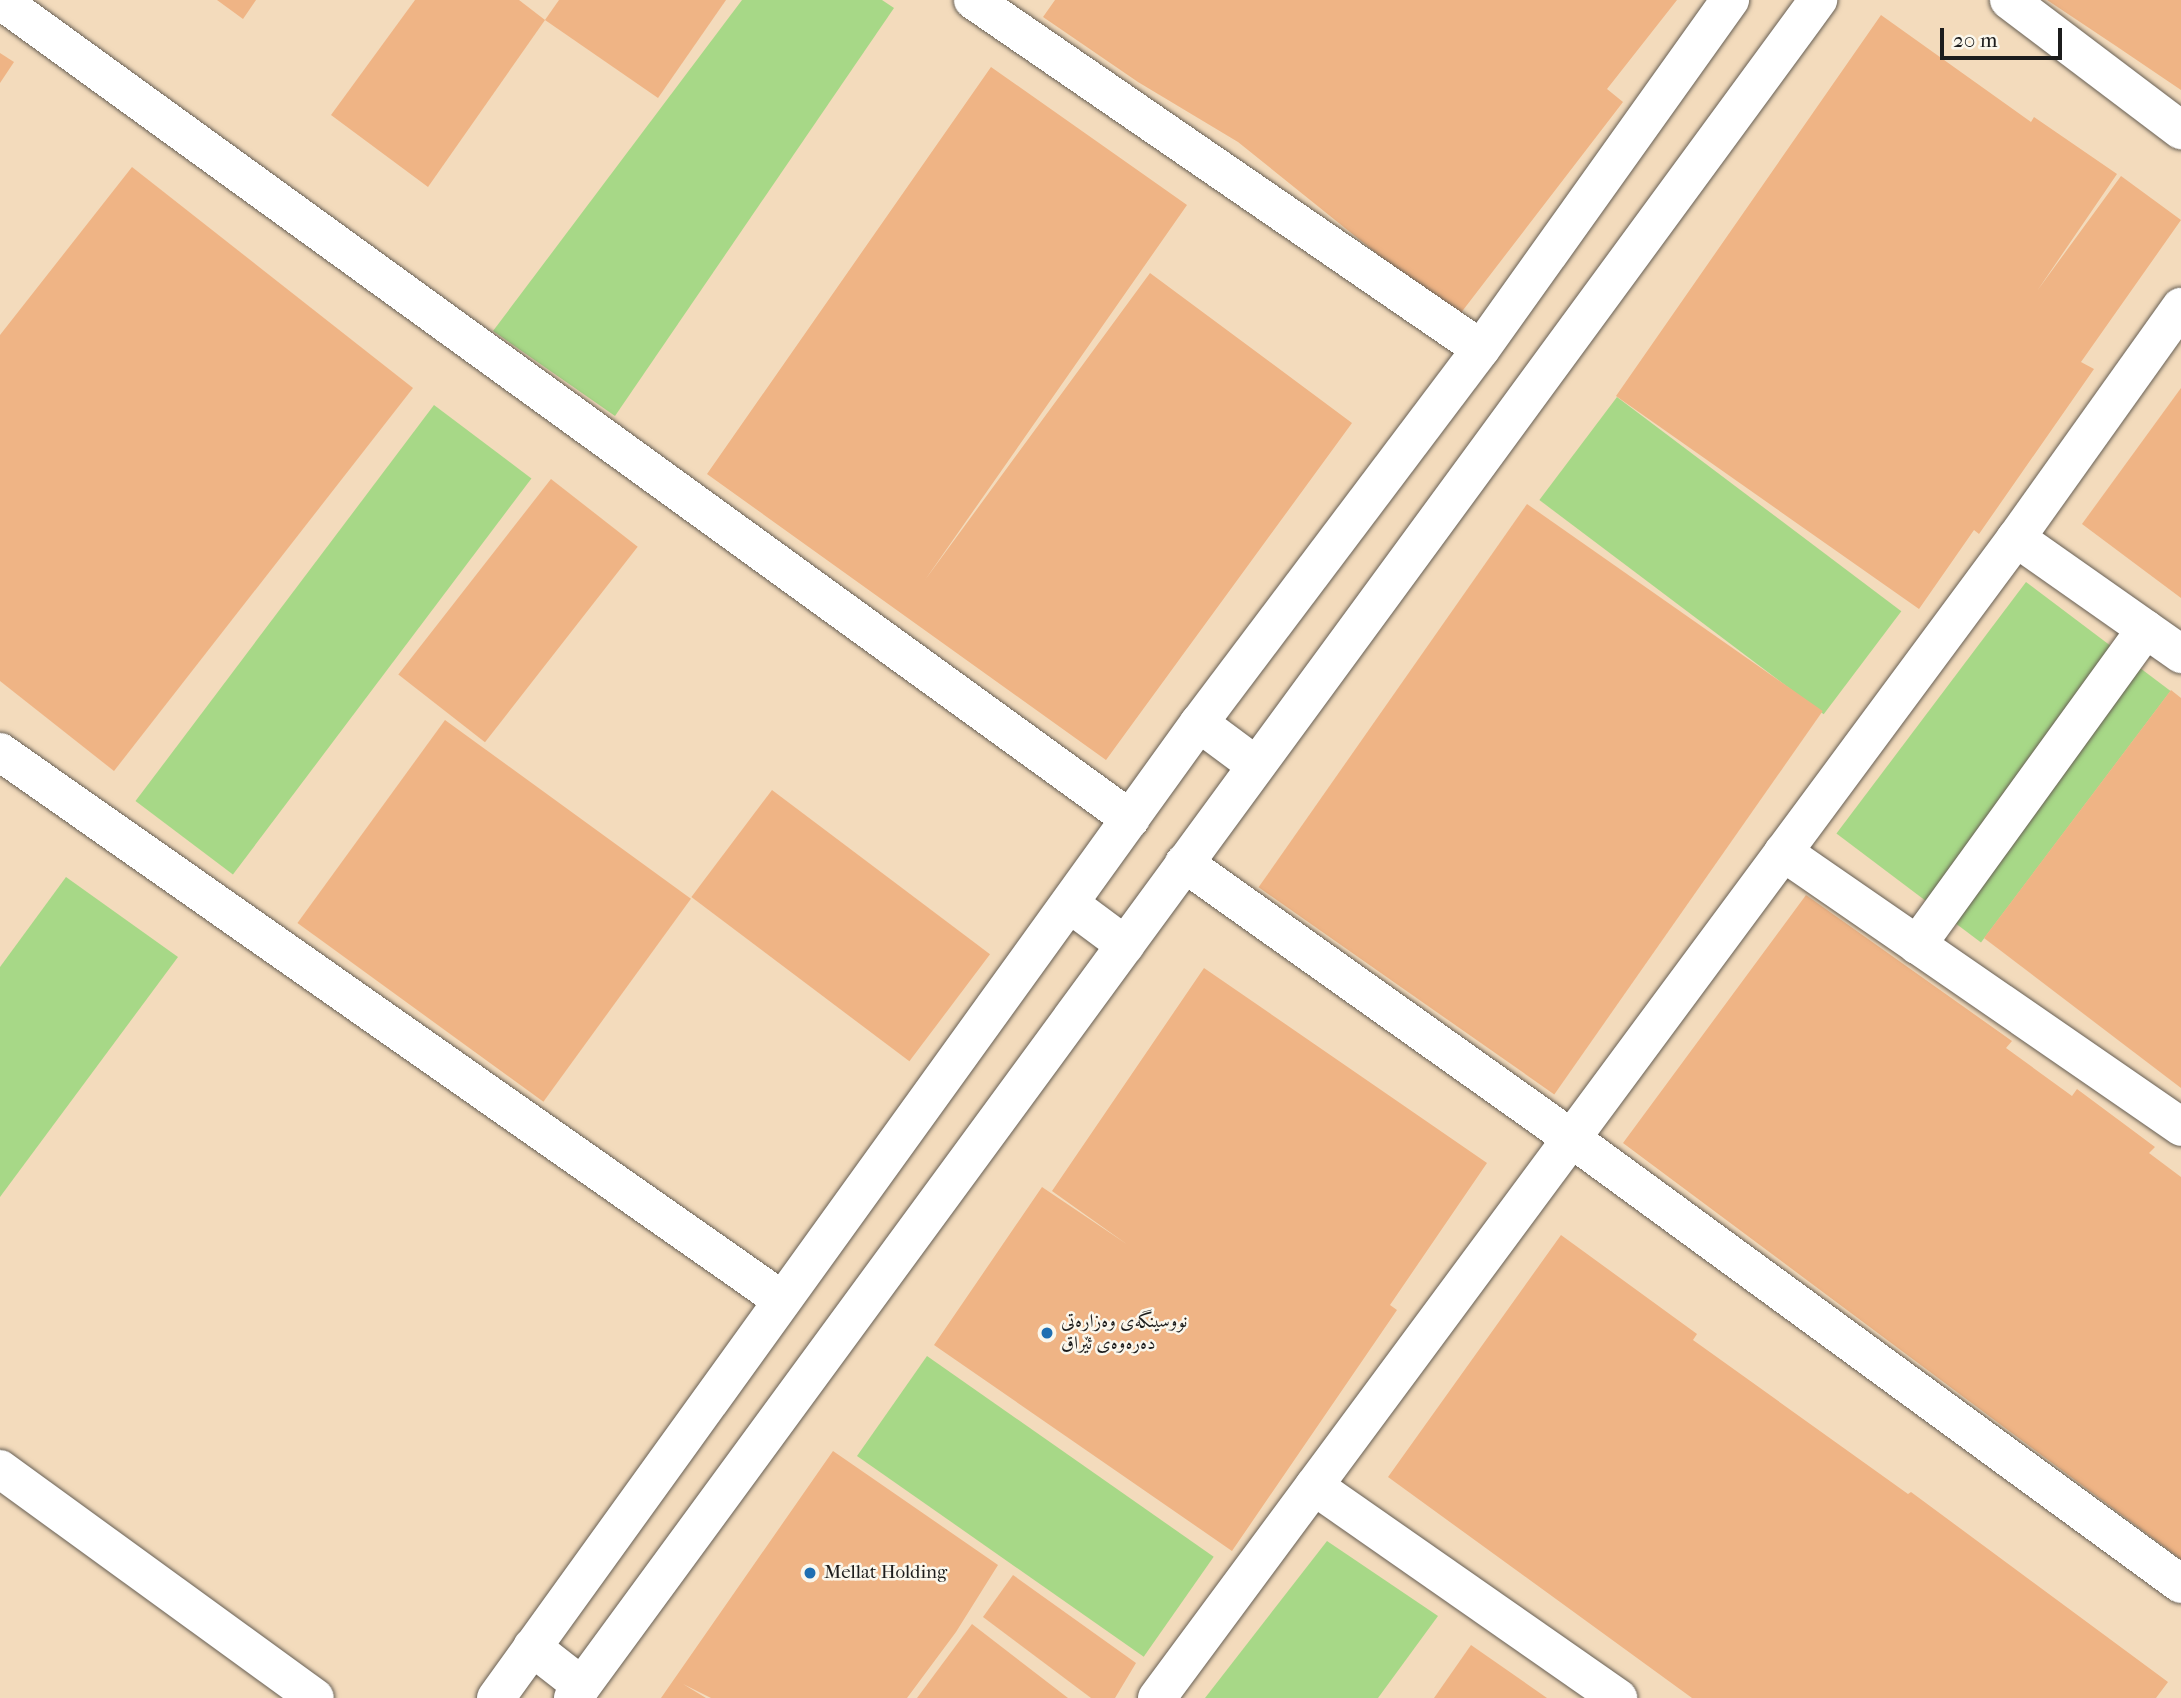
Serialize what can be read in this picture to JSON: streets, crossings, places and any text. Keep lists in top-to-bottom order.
{
  "places": ["نووسینگەی وەزارەتی دەرەوەی ئێراق", "Mellat Holding"],
  "scale_bar": "20 m"
}
